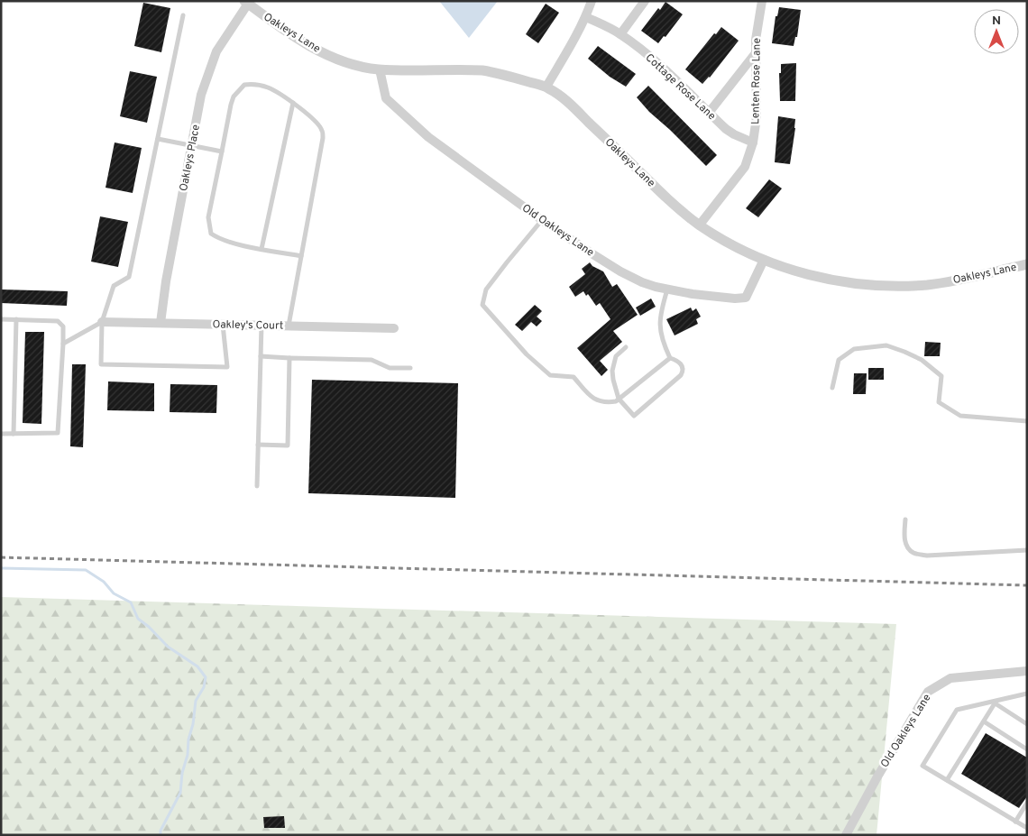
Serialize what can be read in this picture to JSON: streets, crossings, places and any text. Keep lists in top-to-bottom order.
{
  "streets": {
    "street": [
      "Oakleys Lane",
      "Lenten Rose Lane",
      "Cottage Rose Lane",
      "Oakleys Place",
      "Old Oakleys Lane",
      "Oakley's Court"
    ]
  },
  "crossings": [
    ["Oakleys Lane", "Lenten Rose Lane"],
    ["Oakleys Lane", "Oakleys Place"],
    ["Oakleys Lane", "Old Oakleys Lane"],
    ["Lenten Rose Lane", "Cottage Rose Lane"],
    ["Oakleys Place", "Oakley's Court"]
  ],
  "north": "top"
}
